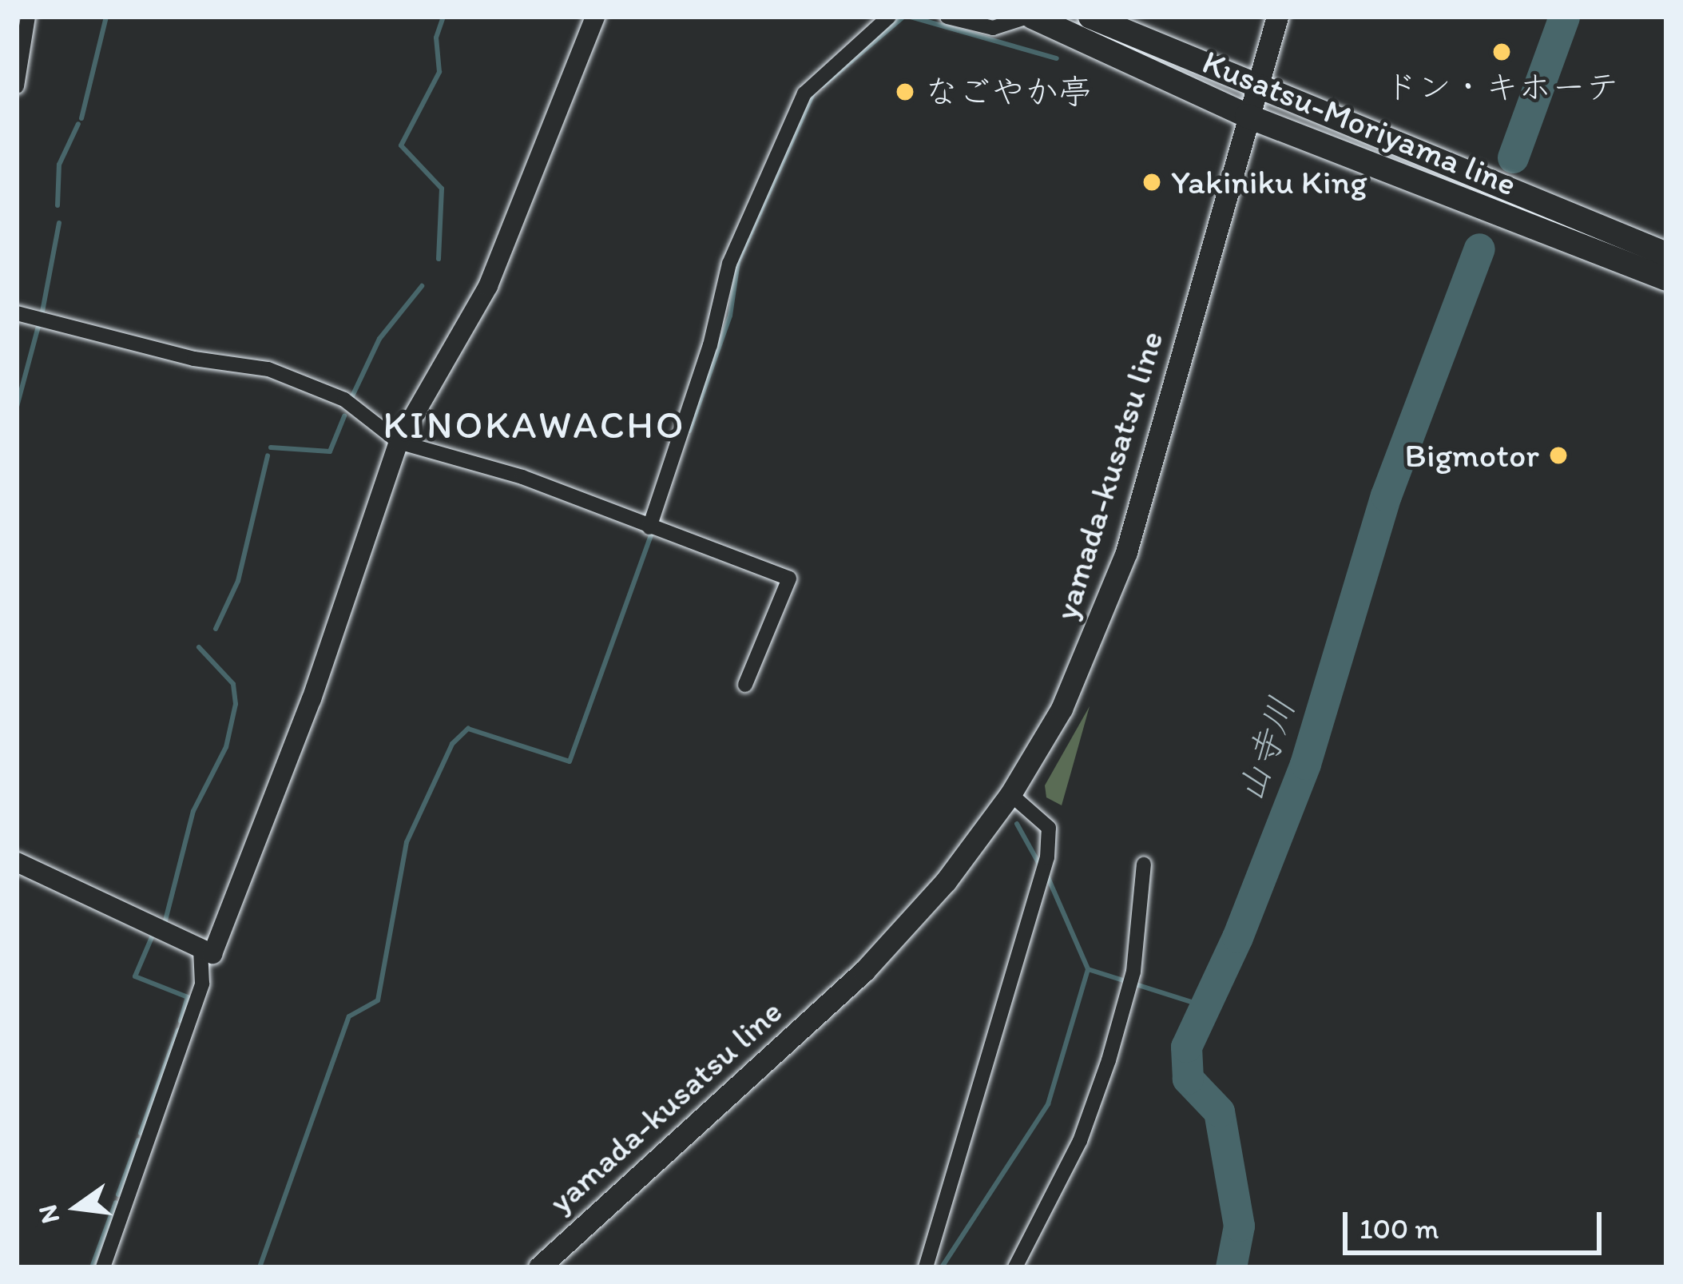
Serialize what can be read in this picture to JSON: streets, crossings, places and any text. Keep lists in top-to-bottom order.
{
  "streets": {
    "main road": ["Kusatsu-Moriyama line", "yamada-kusatsu line"]
  },
  "crossings": [
    ["Kusatsu-Moriyama line", "yamada-kusatsu line"]
  ],
  "districts": ["KINOKAWACHO"],
  "water": ["山寺川"],
  "places": [
    "ドン・キホーテ",
    "なごやか亭",
    "Yakiniku King",
    "Bigmotor"
  ],
  "scale_bar": "100 m",
  "north": "left"
}
